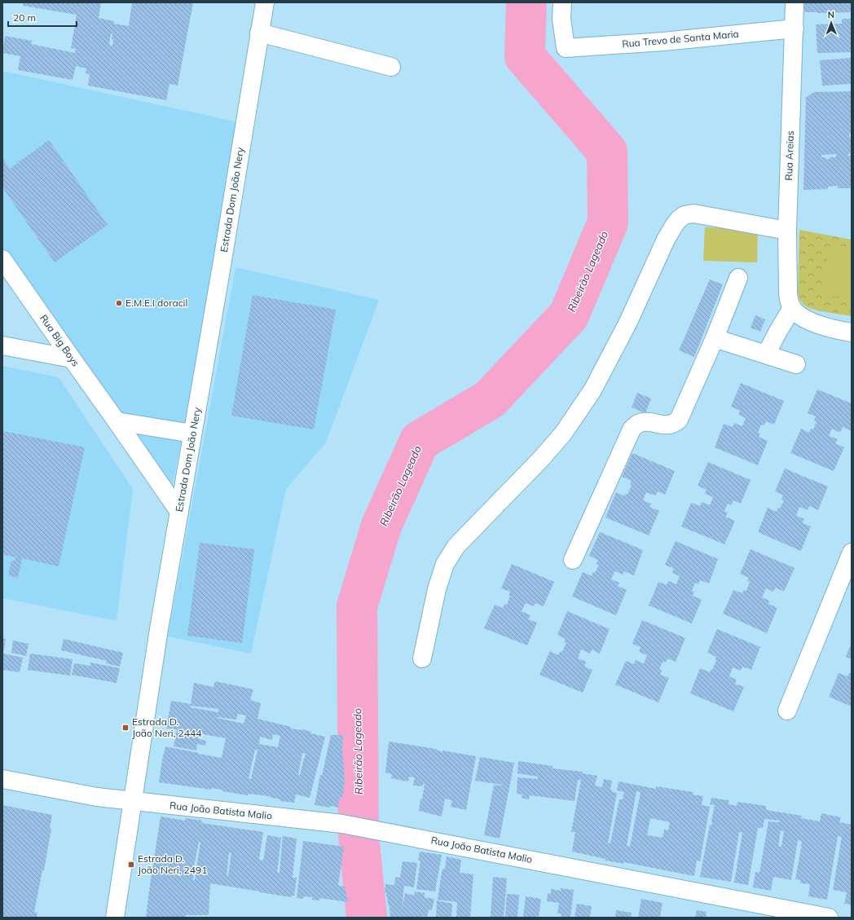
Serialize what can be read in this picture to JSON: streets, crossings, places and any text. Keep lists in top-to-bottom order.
{
  "streets": {
    "street": [
      "Rua Trevo de Santa Maria",
      "Rua Areias",
      "Estrada Dom João Nery",
      "Rua Big Boys",
      "Rua João Batista Malio"
    ]
  },
  "crossings": [
    ["Rua Trevo de Santa Maria", "Rua Areias"],
    ["Estrada Dom João Nery", "Rua Big Boys"],
    ["Estrada Dom João Nery", "Rua João Batista Malio"]
  ],
  "water": ["Ribeirão Lageado"],
  "places": {
    "other": ["E.M.E.I doracil"],
    "transit": ["Estrada D. João Neri, 2444", "Estrada D. João Neri, 2491"]
  },
  "scale_bar": "20 m",
  "north": "top"
}
